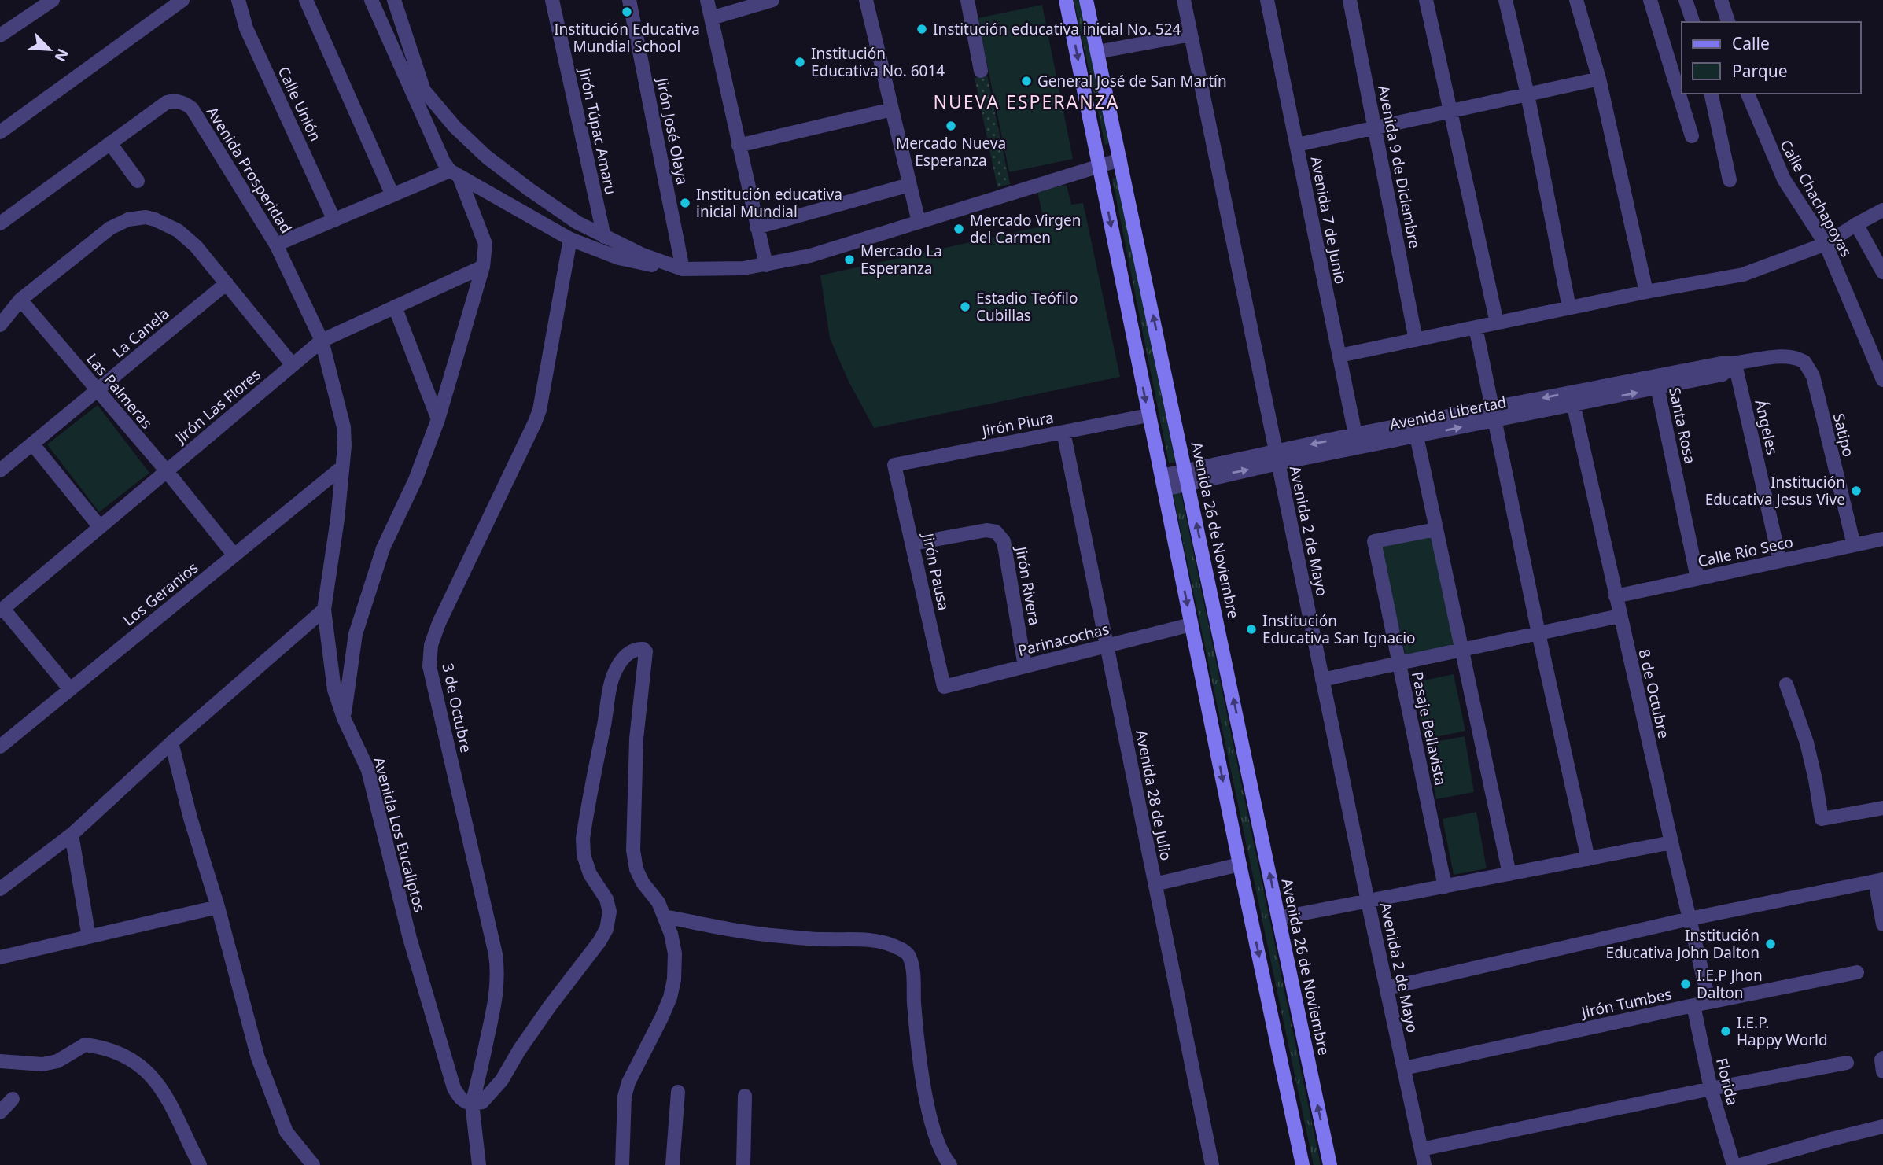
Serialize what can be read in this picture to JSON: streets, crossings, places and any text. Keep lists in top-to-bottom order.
{
  "streets": {
    "main road": ["Avenida 26 de Noviembre"],
    "street": [
      "Calle Unión",
      "Jirón Túpac Amaru",
      "Jirón José Olaya",
      "Avenida 9 de Diciembre",
      "Avenida Prosperidad",
      "Calle Chachapoyas",
      "Avenida 7 de Junio",
      "La Canela",
      "Las Palmeras",
      "Jirón Las Flores",
      "Avenida Libertad",
      "Jirón Piura",
      "Santa Rosa",
      "Ángeles",
      "Satipo",
      "Avenida 2 de Mayo",
      "Calle Río Seco",
      "Jirón Pausa",
      "Jirón Rivera",
      "Los Geranios",
      "Parinacochas",
      "8 de Octubre",
      "3 de Octubre",
      "Pasaje Bellavista",
      "Avenida 28 de Julio",
      "Avenida Los Eucaliptos",
      "Jirón Tumbes",
      "Florida"
    ]
  },
  "crossings": [
    ["Avenida Prosperidad", "Jirón Las Flores"],
    ["Avenida Prosperidad", "Avenida Los Eucaliptos"],
    ["Avenida 7 de Junio", "Avenida Libertad"],
    ["La Canela", "Las Palmeras"],
    ["Las Palmeras", "Jirón Las Flores"],
    ["Las Palmeras", "Los Geranios"],
    ["Jirón Las Flores", "Avenida Los Eucaliptos"],
    ["Avenida Libertad", "Santa Rosa"],
    ["Avenida Libertad", "Ángeles"],
    ["Avenida Libertad", "Satipo"],
    ["Avenida Libertad", "Avenida 26 de Noviembre"],
    ["Avenida Libertad", "Avenida 2 de Mayo"],
    ["Avenida Libertad", "8 de Octubre"],
    ["Jirón Piura", "Jirón Pausa"],
    ["Jirón Piura", "Avenida 28 de Julio"],
    ["Santa Rosa", "Calle Río Seco"],
    ["Ángeles", "Calle Río Seco"],
    ["Satipo", "Calle Río Seco"],
    ["Avenida 2 de Mayo", "Jirón Tumbes"],
    ["Calle Río Seco", "8 de Octubre"],
    ["Jirón Pausa", "Jirón Rivera"],
    ["Jirón Pausa", "Parinacochas"],
    ["Jirón Rivera", "Parinacochas"],
    ["Los Geranios", "Avenida Los Eucaliptos"],
    ["Parinacochas", "Avenida 28 de Julio"],
    ["8 de Octubre", "Jirón Tumbes"],
    ["3 de Octubre", "Avenida Los Eucaliptos"],
    ["Jirón Tumbes", "Florida"]
  ],
  "districts": ["NUEVA ESPERANZA"],
  "places": [
    "Institución Educativa Mundial School",
    "Institución educativa inicial No. 524",
    "Institución Educativa No. 6014",
    "General José de San Martín",
    "Mercado Nueva Esperanza",
    "Institución educativa inicial Mundial",
    "Mercado Virgen del Carmen",
    "Mercado La Esperanza",
    "Estadio Teófilo Cubillas",
    "Institución Educativa Jesus Vive",
    "Institución Educativa San Ignacio",
    "Institución Educativa John Dalton",
    "I.E.P Jhon Dalton",
    "I.E.P. Happy World"
  ],
  "legend": ["Calle", "Parque"],
  "north": "bottom right"
}
